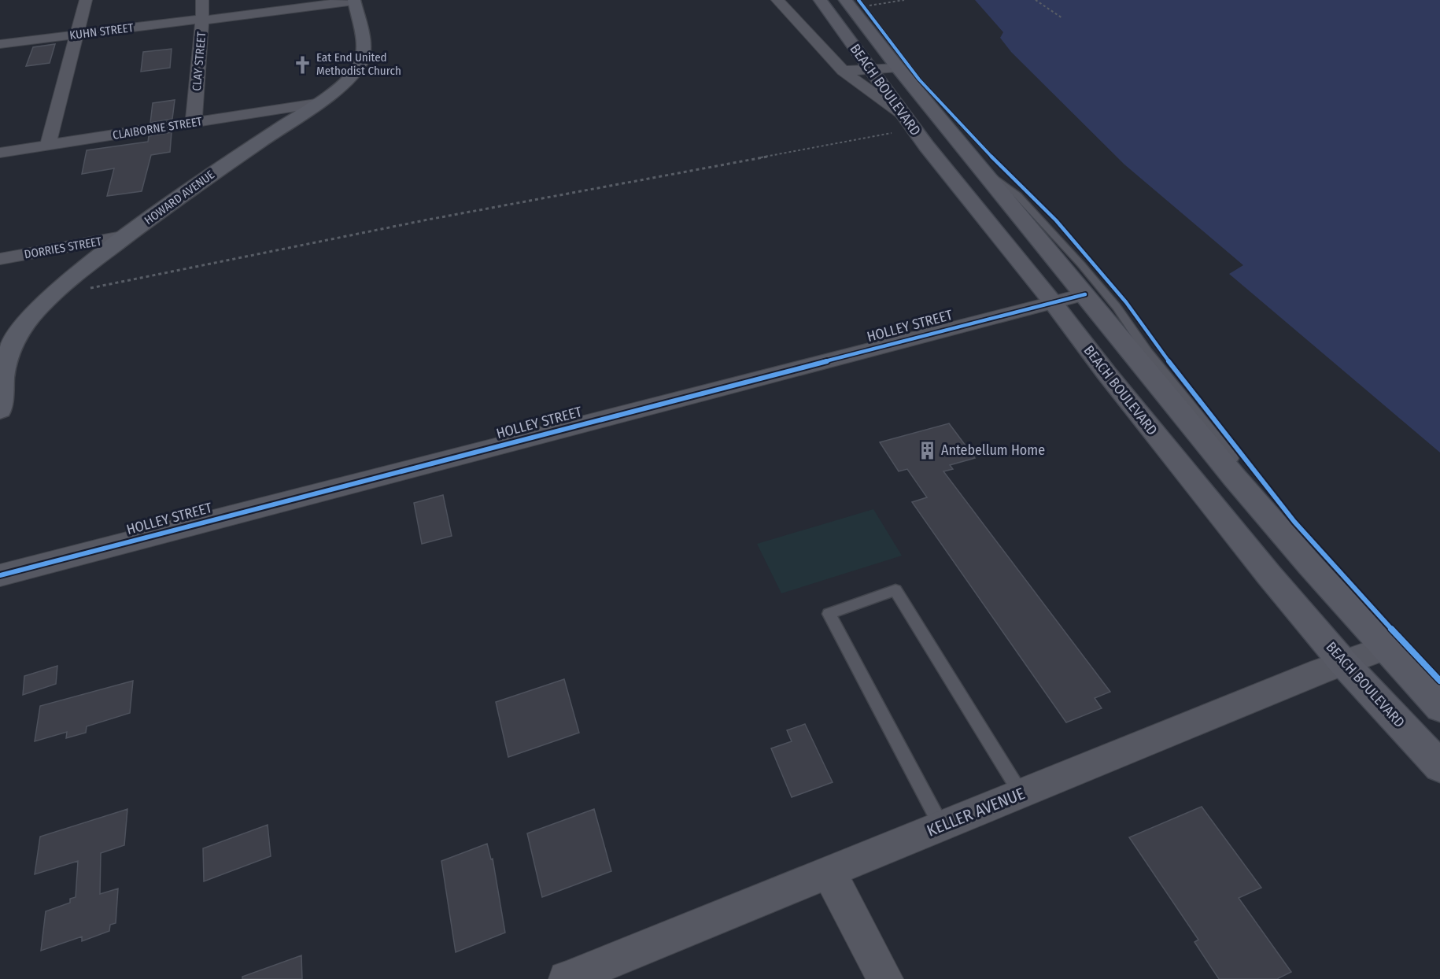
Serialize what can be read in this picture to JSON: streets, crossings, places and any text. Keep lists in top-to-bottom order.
{
  "streets": {
    "main road": ["BEACH BOULEVARD", "HOWARD AVENUE"],
    "street": [
      "KUHN STREET",
      "CLAY STREET",
      "CLAIBORNE STREET",
      "DORRIES STREET",
      "HOLLEY STREET",
      "KELLER AVENUE"
    ]
  },
  "crossings": [
    ["KUHN STREET", "CLAY STREET"],
    ["KUHN STREET", "HOWARD AVENUE"],
    ["CLAY STREET", "CLAIBORNE STREET"],
    ["BEACH BOULEVARD", "HOLLEY STREET"],
    ["BEACH BOULEVARD", "KELLER AVENUE"],
    ["CLAIBORNE STREET", "HOWARD AVENUE"],
    ["HOWARD AVENUE", "DORRIES STREET"]
  ],
  "places": {
    "church": ["Eat End United Methodist Church"],
    "building": ["Antebellum Home"]
  }
}
